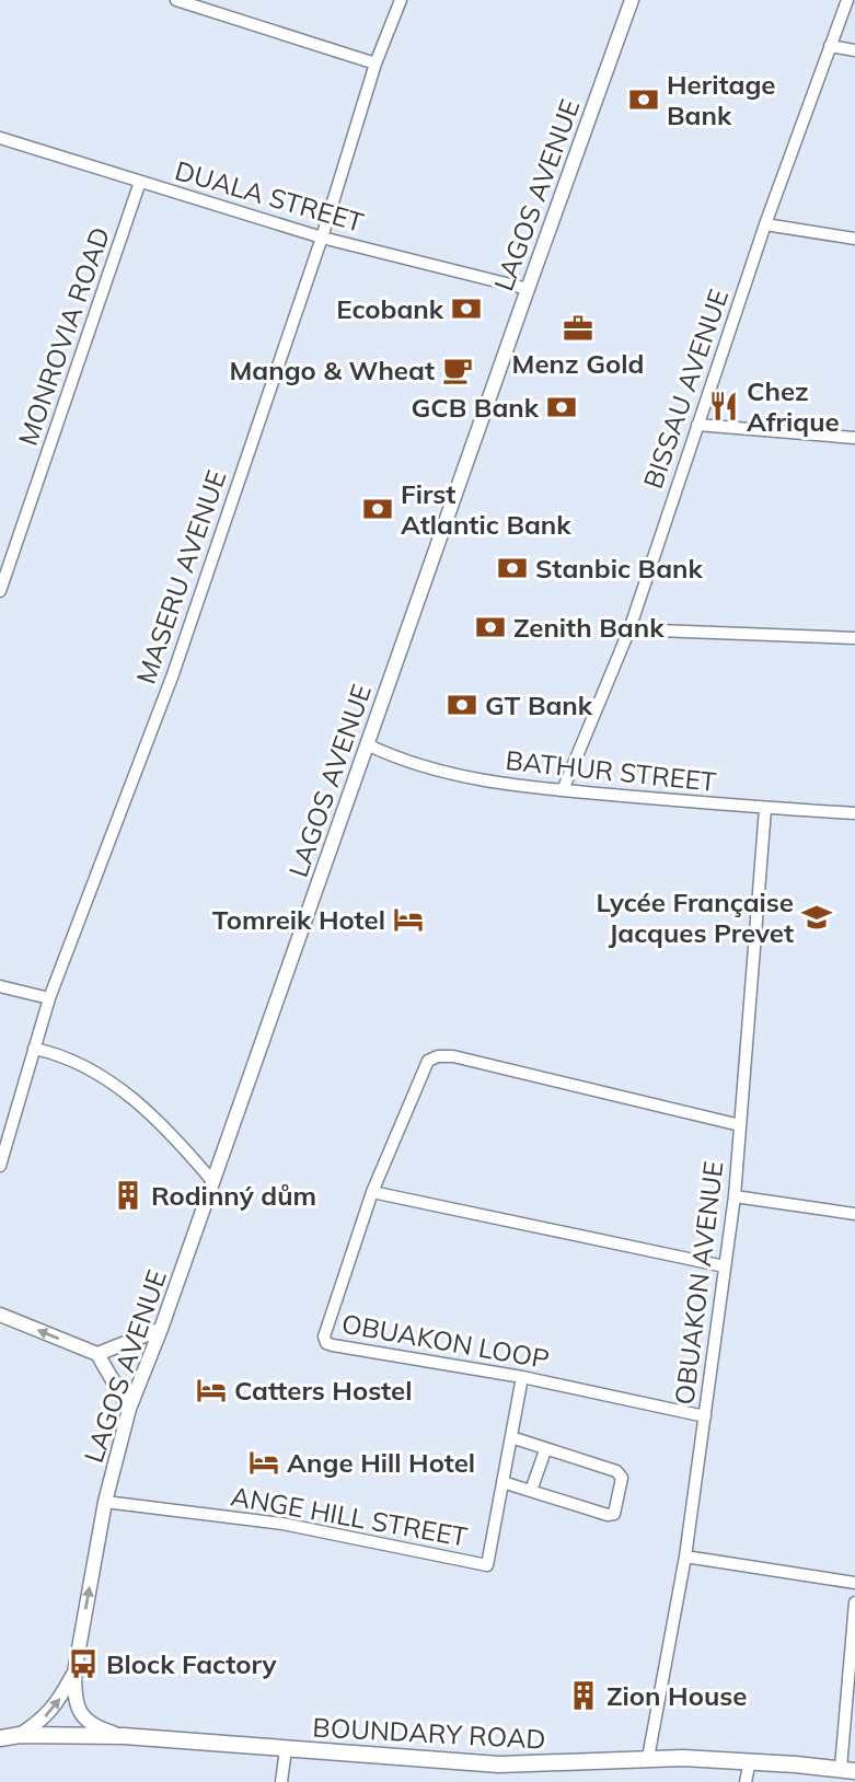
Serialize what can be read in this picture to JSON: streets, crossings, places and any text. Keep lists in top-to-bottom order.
{
  "streets": {
    "main road": ["BOUNDARY ROAD"],
    "street": [
      "LAGOS AVENUE",
      "DUALA STREET",
      "MONROVIA ROAD",
      "BISSAU AVENUE",
      "MASERU AVENUE",
      "BATHUR STREET",
      "OBUAKON AVENUE",
      "OBUAKON LOOP",
      "ANGE HILL STREET"
    ]
  },
  "crossings": [
    ["LAGOS AVENUE", "DUALA STREET"],
    ["LAGOS AVENUE", "BATHUR STREET"],
    ["LAGOS AVENUE", "ANGE HILL STREET"],
    ["LAGOS AVENUE", "BOUNDARY ROAD"],
    ["DUALA STREET", "MONROVIA ROAD"],
    ["DUALA STREET", "MASERU AVENUE"],
    ["BISSAU AVENUE", "BATHUR STREET"],
    ["BATHUR STREET", "OBUAKON AVENUE"],
    ["OBUAKON AVENUE", "OBUAKON LOOP"],
    ["OBUAKON AVENUE", "BOUNDARY ROAD"],
    ["OBUAKON LOOP", "ANGE HILL STREET"]
  ],
  "places": {
    "bank": [
      "Heritage Bank",
      "Ecobank",
      "GCB Bank",
      "First Atlantic Bank",
      "Stanbic Bank",
      "Zenith Bank",
      "GT Bank"
    ],
    "office": ["Menz Gold"],
    "cafe": ["Mango & Wheat"],
    "restaurant": ["Chez Afrique"],
    "school or university": ["Lycée Française Jacques Prevet"],
    "hotel": ["Tomreik Hotel", "Catters Hostel", "Ange Hill Hotel"],
    "building": ["Rodinný dům", "Zion House"],
    "bus stop": ["Block Factory"]
  }
}
